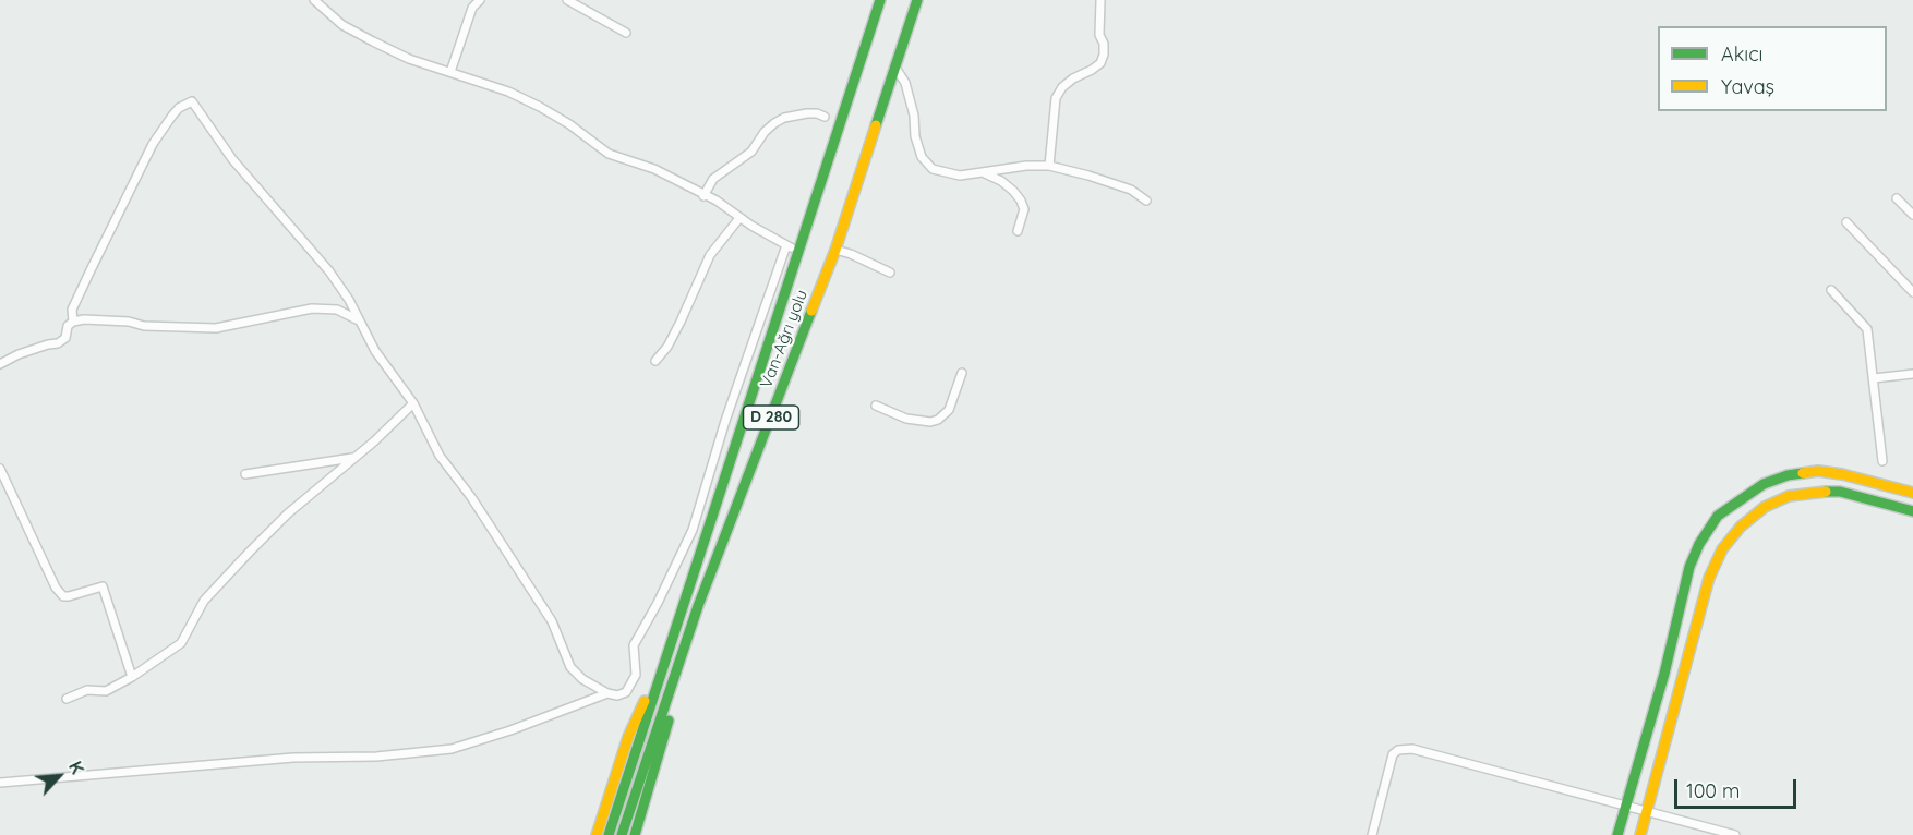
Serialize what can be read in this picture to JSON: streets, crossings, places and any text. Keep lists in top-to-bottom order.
{
  "streets": {
    "main road": ["Van-Ağrı yolu", "D 280"]
  },
  "legend": ["Akıcı", "Yavaş"],
  "scale_bar": "100 m",
  "north": "top right"
}
